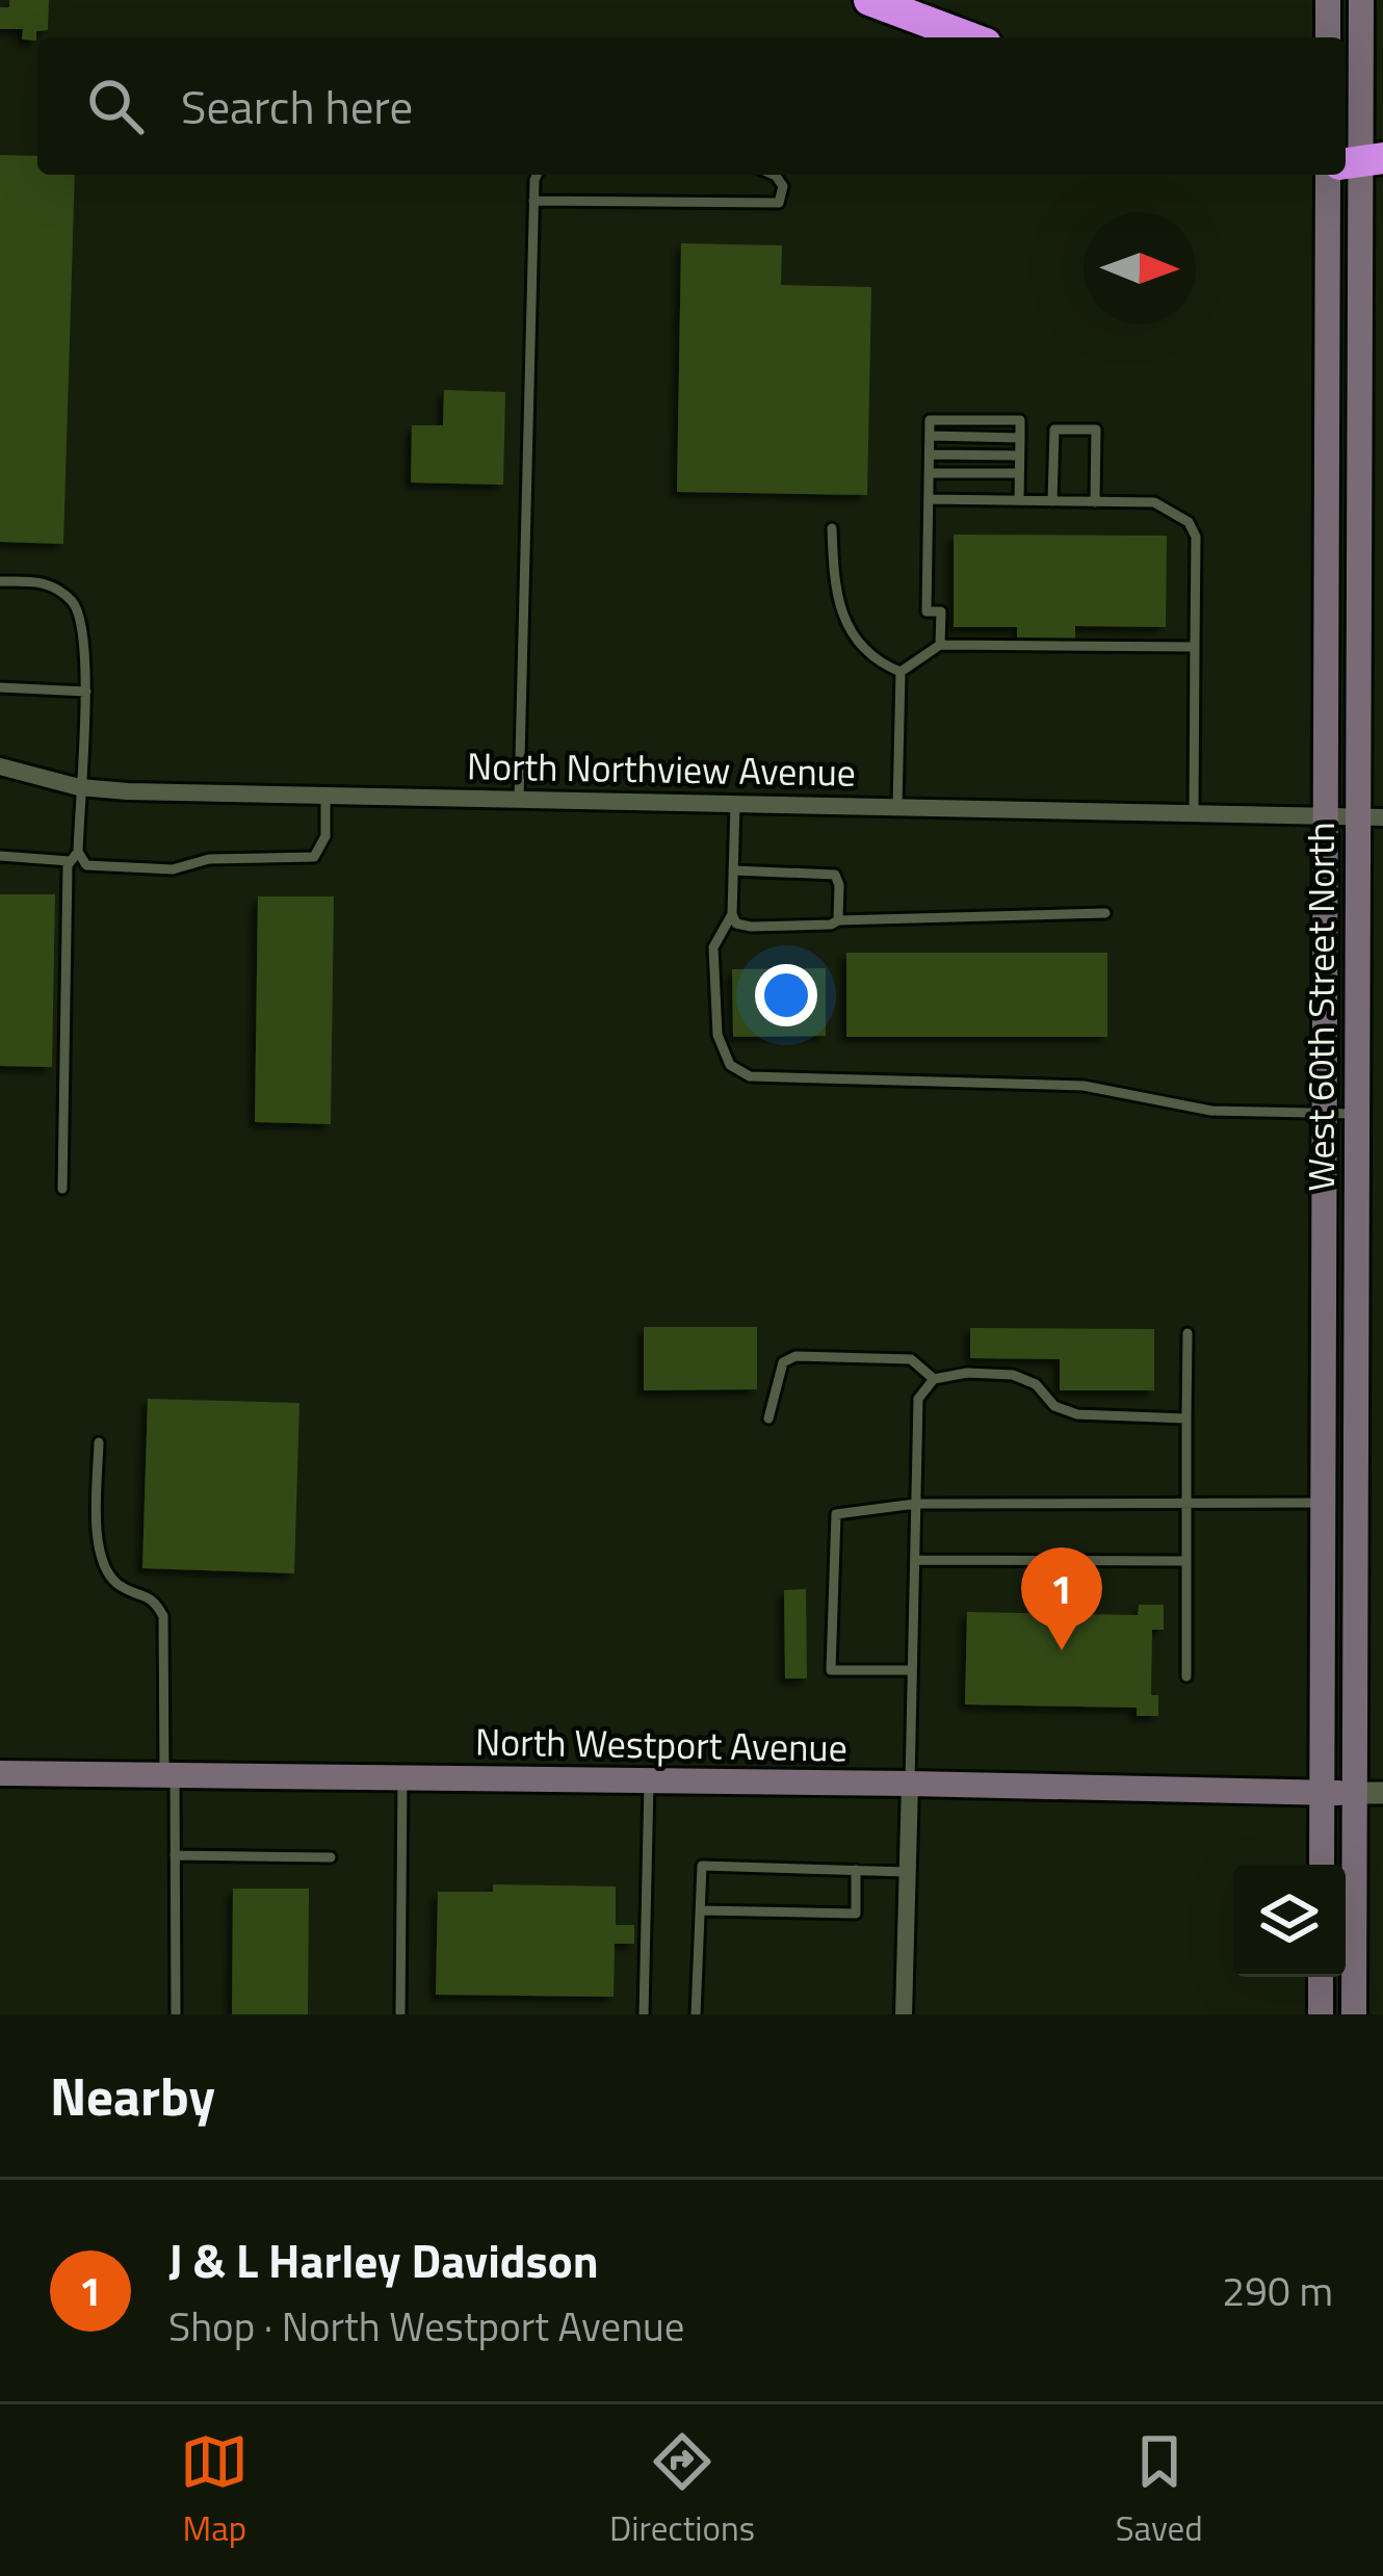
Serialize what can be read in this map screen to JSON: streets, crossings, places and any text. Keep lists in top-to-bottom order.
{
  "streets": {
    "main road": ["West 60th Street North", "North Westport Avenue"],
    "street": ["North Northview Avenue"]
  },
  "crossings": [
    ["North Northview Avenue", "West 60th Street North"],
    ["West 60th Street North", "North Westport Avenue"]
  ],
  "north": "right",
  "page": {
    "search": "Search here",
    "pins": "1",
    "heading": "Nearby",
    "list": [
      {
        "mark": "1",
        "name": "J & L Harley Davidson",
        "note": "Shop · North Westport Avenue",
        "value": "290 m"
      }
    ],
    "nav": ["Map", "Directions", "Saved"]
  }
}
